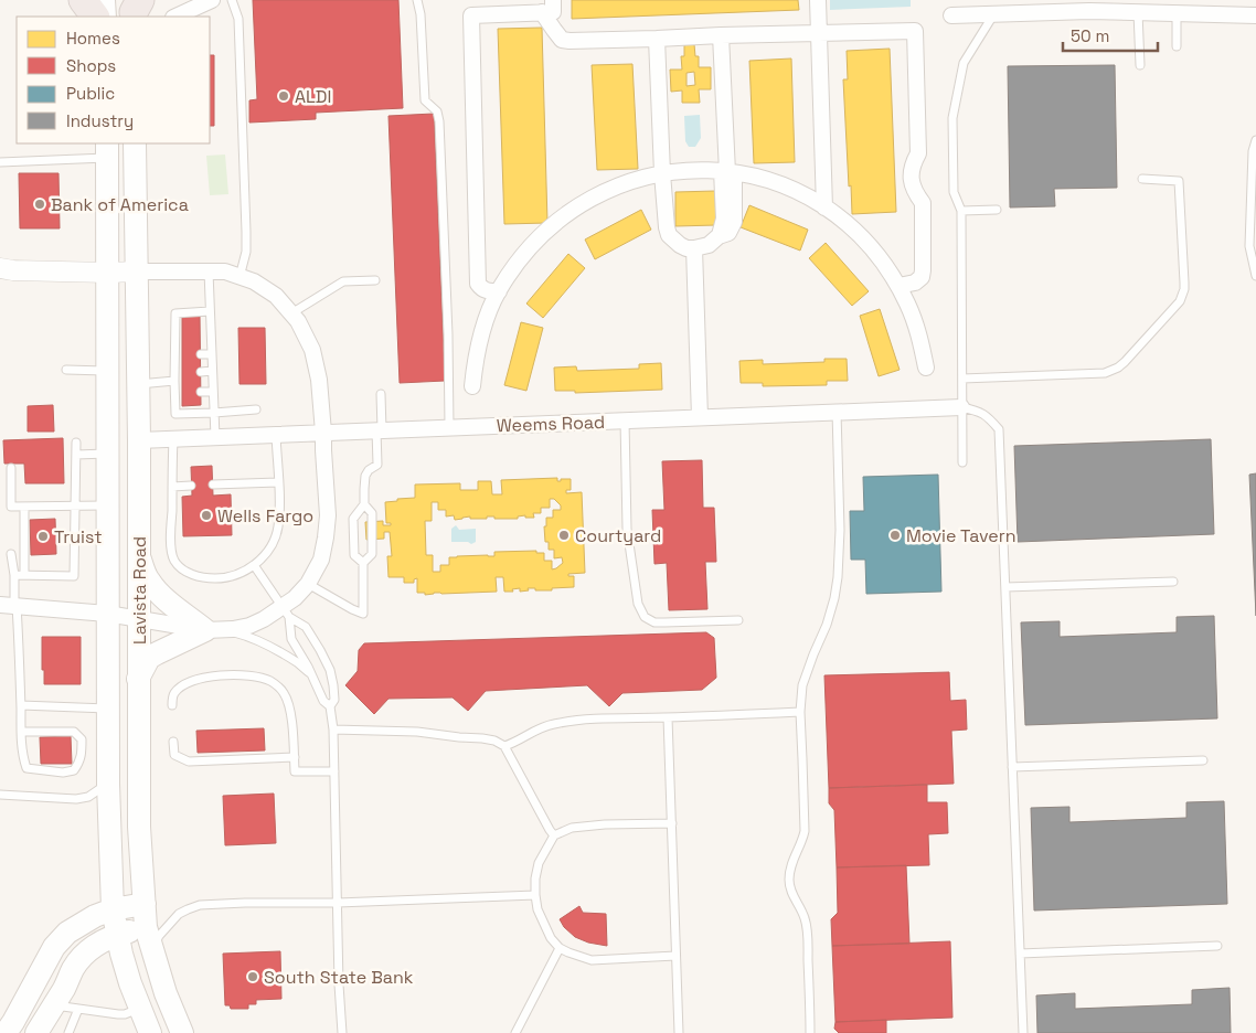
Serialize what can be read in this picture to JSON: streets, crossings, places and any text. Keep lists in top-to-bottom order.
{
  "streets": {
    "main road": ["Lavista Road"],
    "street": ["Weems Road"]
  },
  "crossings": [
    ["Weems Road", "Lavista Road"]
  ],
  "places": [
    "ALDI",
    "Bank of America",
    "Wells Fargo",
    "Courtyard",
    "Movie Tavern",
    "Truist",
    "South State Bank"
  ],
  "legend": [
    "Homes",
    "Shops",
    "Public",
    "Industry"
  ],
  "scale_bar": "50 m"
}
